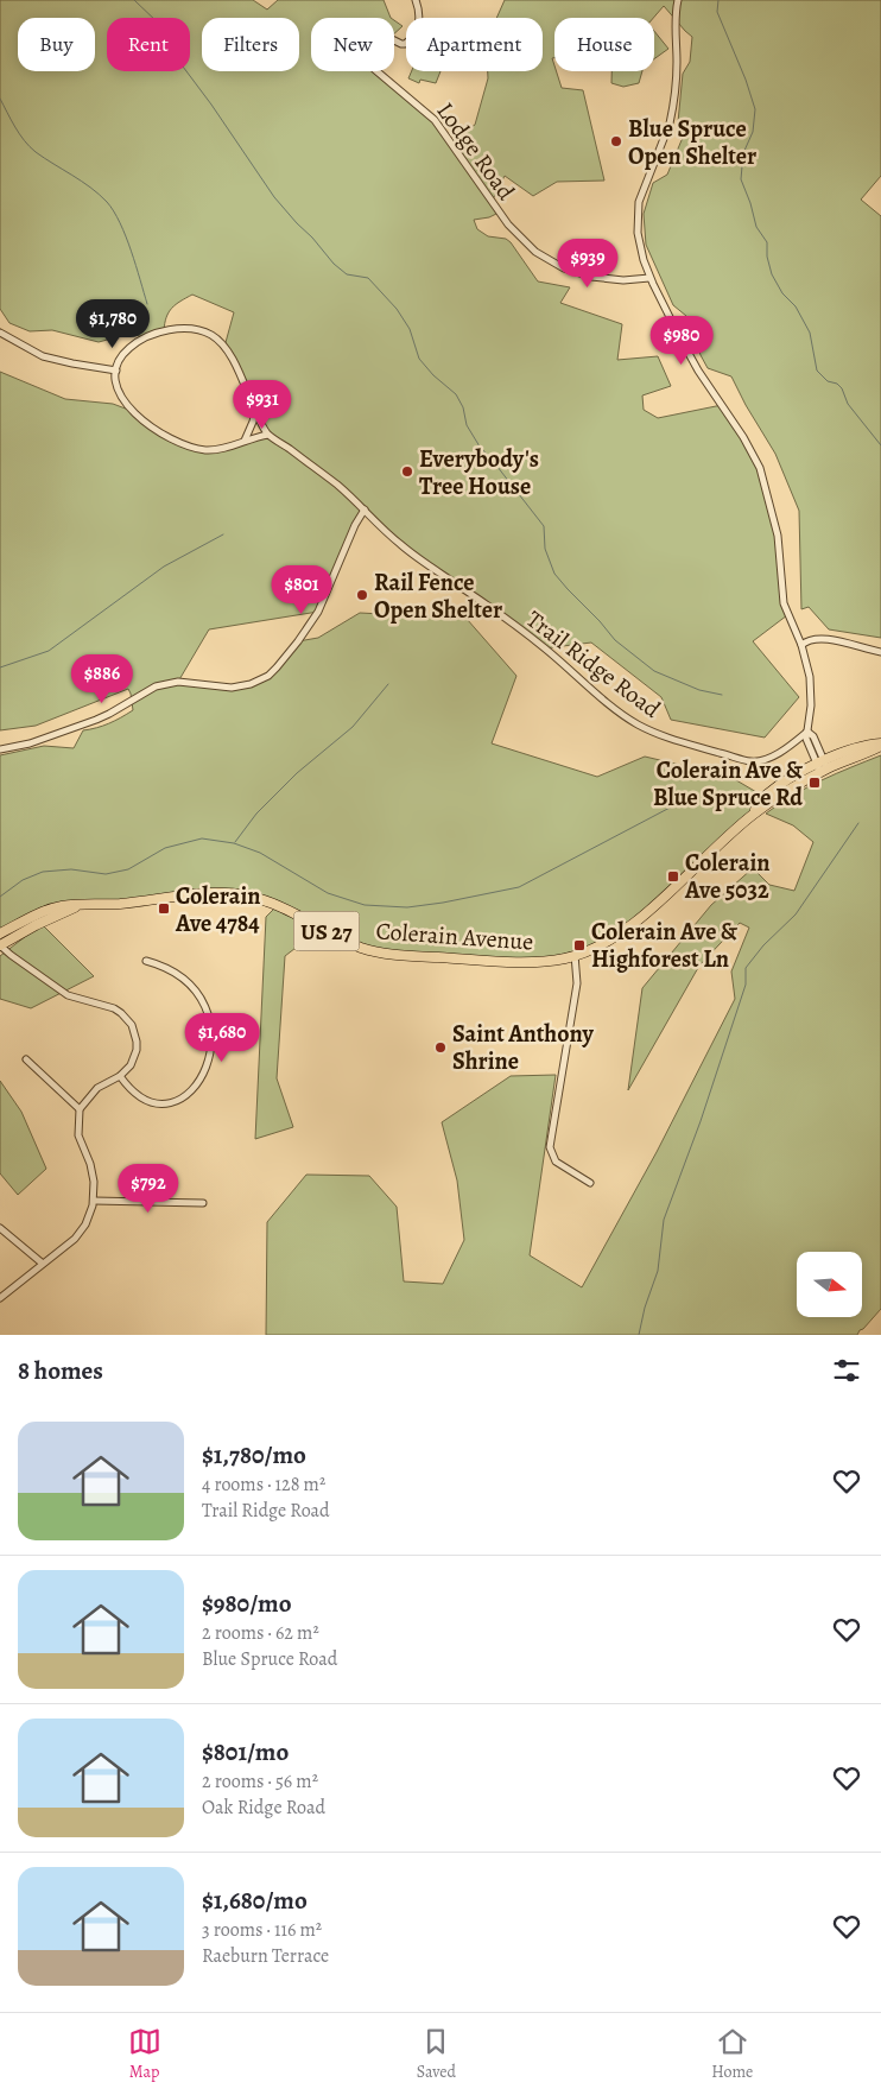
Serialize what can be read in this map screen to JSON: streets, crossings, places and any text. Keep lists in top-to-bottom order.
{
  "streets": {
    "main road": ["US 27", "Colerain Avenue"],
    "street": ["Lodge Road", "Trail Ridge Road"]
  },
  "places": {
    "other": [
      "Blue Spruce Open Shelter",
      "Everybody's Tree House",
      "Rail Fence Open Shelter",
      "Saint Anthony Shrine"
    ],
    "transit": [
      "Colerain Ave & Blue Spruce Rd",
      "Colerain Ave 5032",
      "Colerain Ave 4784",
      "Colerain Ave & Highforest Ln"
    ]
  },
  "north": "right",
  "page": {
    "chip": [
      "Buy",
      "Rent",
      "Filters",
      "New",
      "Apartment",
      "House"
    ],
    "price": [
      "$939",
      "$1,780",
      "$980",
      "$931",
      "$801",
      "$886",
      "$1,680",
      "$792"
    ],
    "heading": "8 homes",
    "list": [
      {
        "name": "$1,780/mo",
        "note": "4 rooms · 128 m² · Trail Ridge Road"
      },
      {
        "name": "$980/mo",
        "note": "2 rooms · 62 m² · Blue Spruce Road"
      },
      {
        "name": "$801/mo",
        "note": "2 rooms · 56 m² · Oak Ridge Road"
      },
      {
        "name": "$1,680/mo",
        "note": "3 rooms · 116 m² · Raeburn Terrace"
      }
    ],
    "tabs": ["Map", "Saved", "Home"]
  }
}
